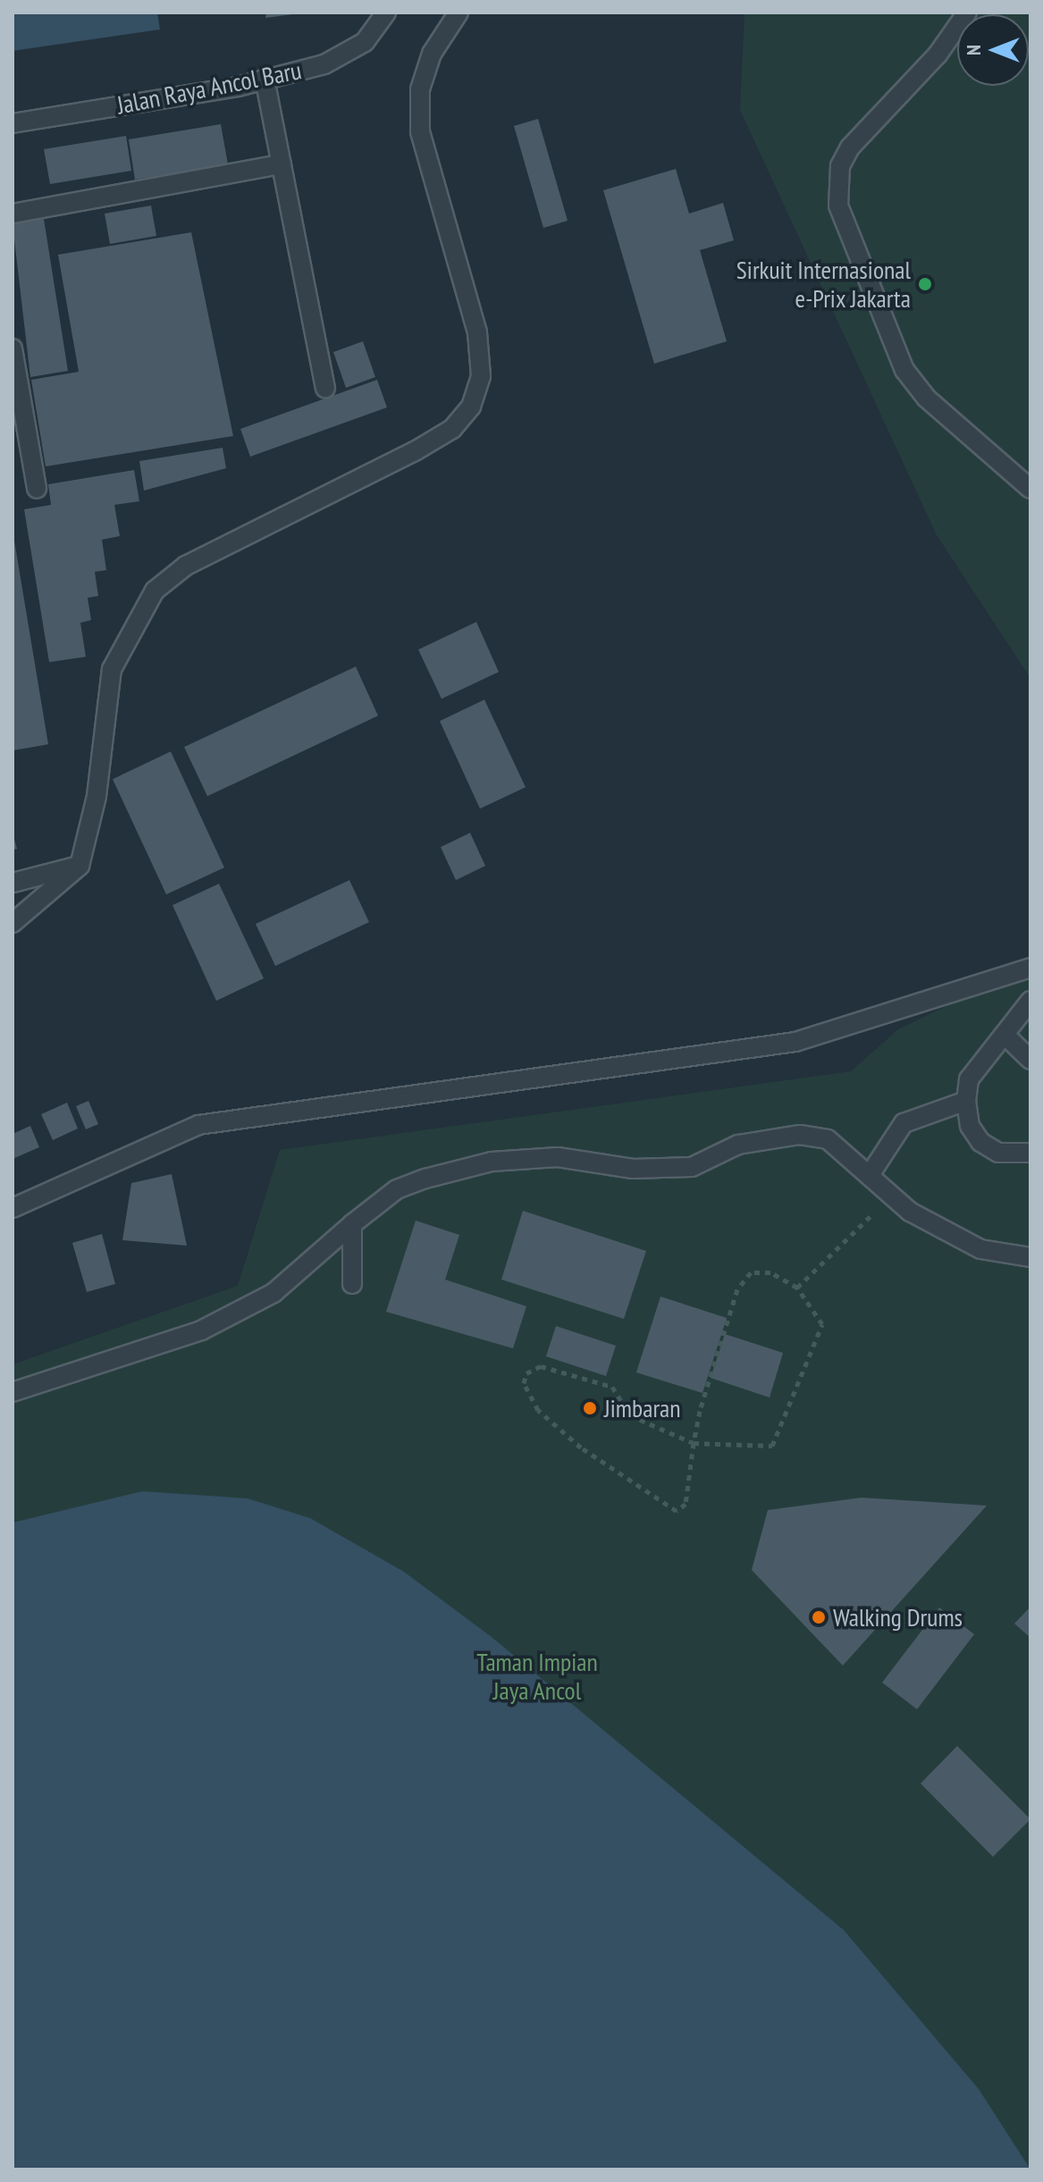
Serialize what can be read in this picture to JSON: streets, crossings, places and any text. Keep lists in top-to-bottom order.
{
  "streets": {
    "lane": ["Jalan Raya Ancol Baru"]
  },
  "parks": ["Taman Impian Jaya Ancol"],
  "places": ["Sirkuit Internasional e-Prix Jakarta", "Jimbaran", "Walking Drums"],
  "north": "left"
}
